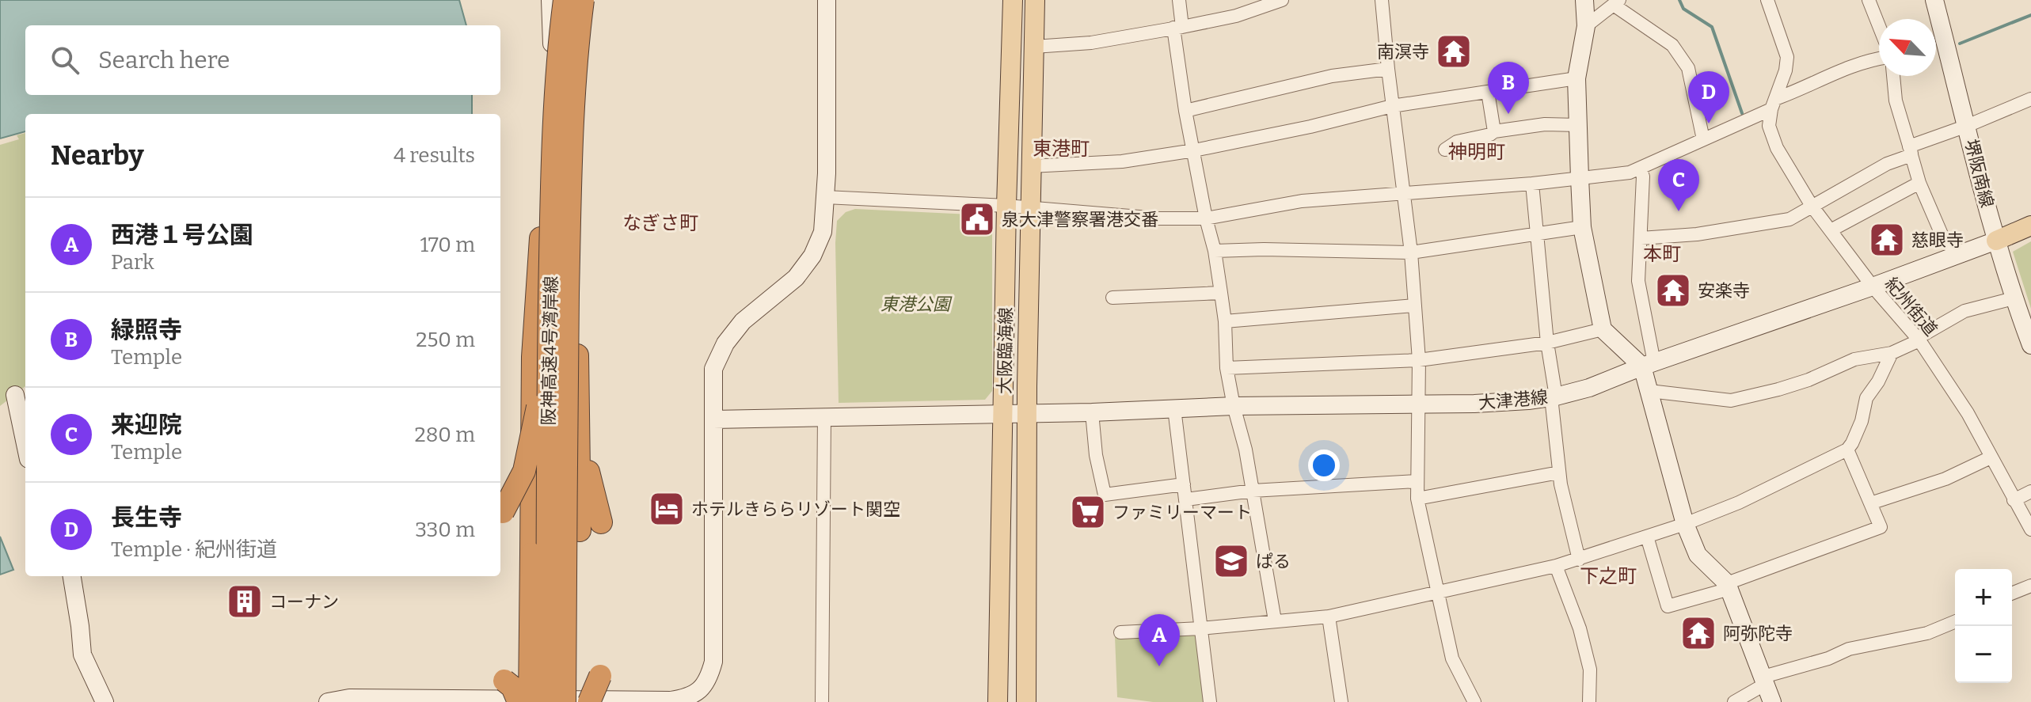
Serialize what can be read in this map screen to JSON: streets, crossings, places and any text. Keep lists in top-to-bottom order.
{
  "streets": {
    "highway": ["阪神高速4号湾岸線"],
    "main road": ["大阪臨海線"],
    "street": ["堺阪南線", "紀州街道", "大津港線"]
  },
  "crossings": [
    ["堺阪南線", "大津港線"],
    ["紀州街道", "大津港線"],
    ["大阪臨海線", "大津港線"]
  ],
  "districts": [
    "東港町",
    "神明町",
    "なぎさ町",
    "本町",
    "下之町"
  ],
  "parks": ["東港公園"],
  "places": {
    "temple": [
      "南溟寺",
      "慈眼寺",
      "安楽寺",
      "阿弥陀寺"
    ],
    "public building": ["泉大津警察署港交番"],
    "hotel": ["ホテルきららリゾート関空"],
    "supermarket": ["ファミリーマート"],
    "school or university": ["ぱる"],
    "building": ["コーナン"]
  },
  "north": "top left",
  "page": {
    "search": "Search here",
    "pins": [
      "B",
      "D",
      "C",
      "A"
    ],
    "heading": ["Nearby", "4 results"],
    "list": [
      {
        "mark": "A",
        "name": "西港１号公園",
        "note": "Park",
        "value": "170 m"
      },
      {
        "mark": "B",
        "name": "緑照寺",
        "note": "Temple",
        "value": "250 m"
      },
      {
        "mark": "C",
        "name": "来迎院",
        "note": "Temple",
        "value": "280 m"
      },
      {
        "mark": "D",
        "name": "長生寺",
        "note": "Temple · 紀州街道",
        "value": "330 m"
      }
    ],
    "map_buttons": ["+", "−"]
  }
}
